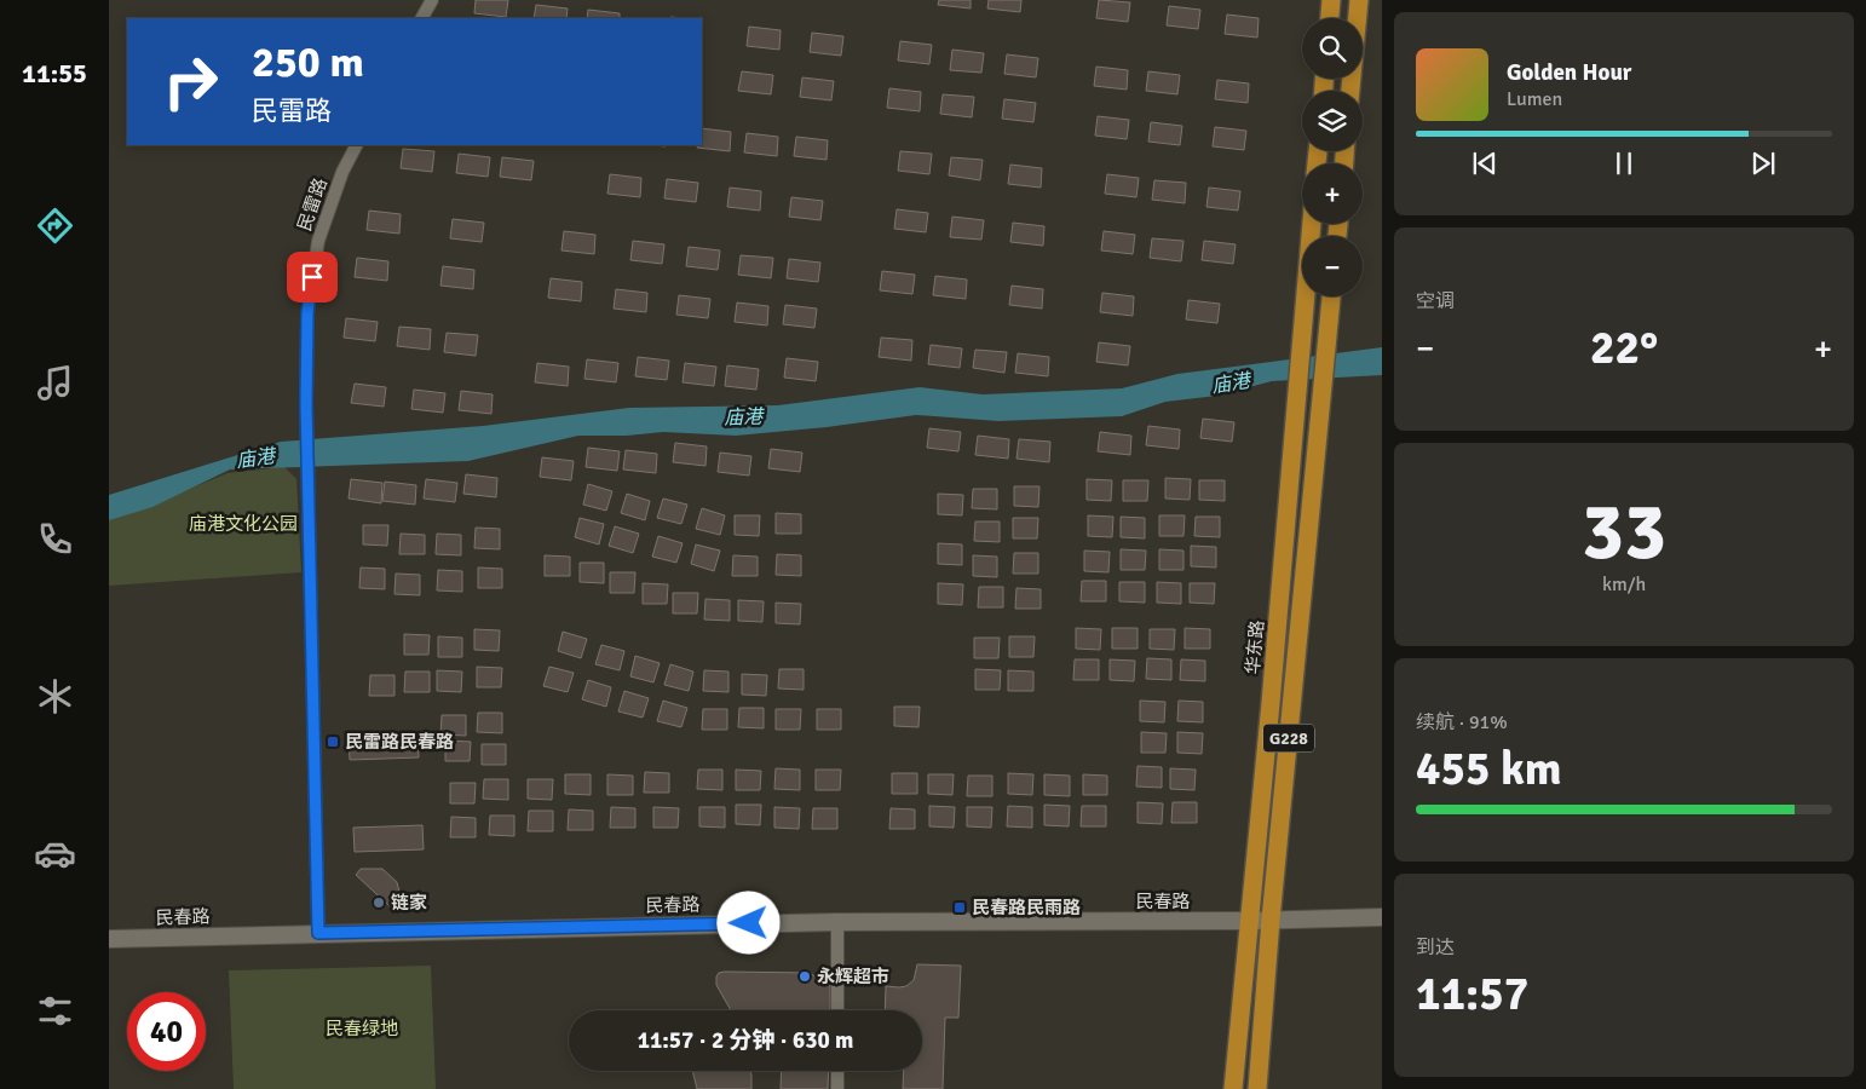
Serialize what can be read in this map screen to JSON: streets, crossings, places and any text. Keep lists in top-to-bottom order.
{
  "streets": {
    "highway": ["华东路", "G228"],
    "street": ["民雷路", "民春路"]
  },
  "crossings": [
    ["民雷路", "民春路"],
    ["华东路", "民春路"],
    ["G228", "民春路"]
  ],
  "water": ["庙港"],
  "parks": ["庙港文化公园", "民春绿地"],
  "places": {
    "transit": ["民雷路民春路", "民春路民雨路"],
    "other": ["链家", "永辉超市"]
  },
  "page": {
    "tabs": "11:55",
    "map_buttons": ["+", "−"],
    "turn": ["250 m", "民雷路"],
    "song": ["Golden Hour", "Lumen"],
    "tile": [
      "空调",
      ["33", "km/h"],
      ["续航 · 91%", "455 km"],
      ["到达", "11:57"]
    ],
    "heat": ["−", "22°", "+"],
    "limit": "40",
    "trip": "11:57 · 2 分钟 · 630 m"
  }
}
